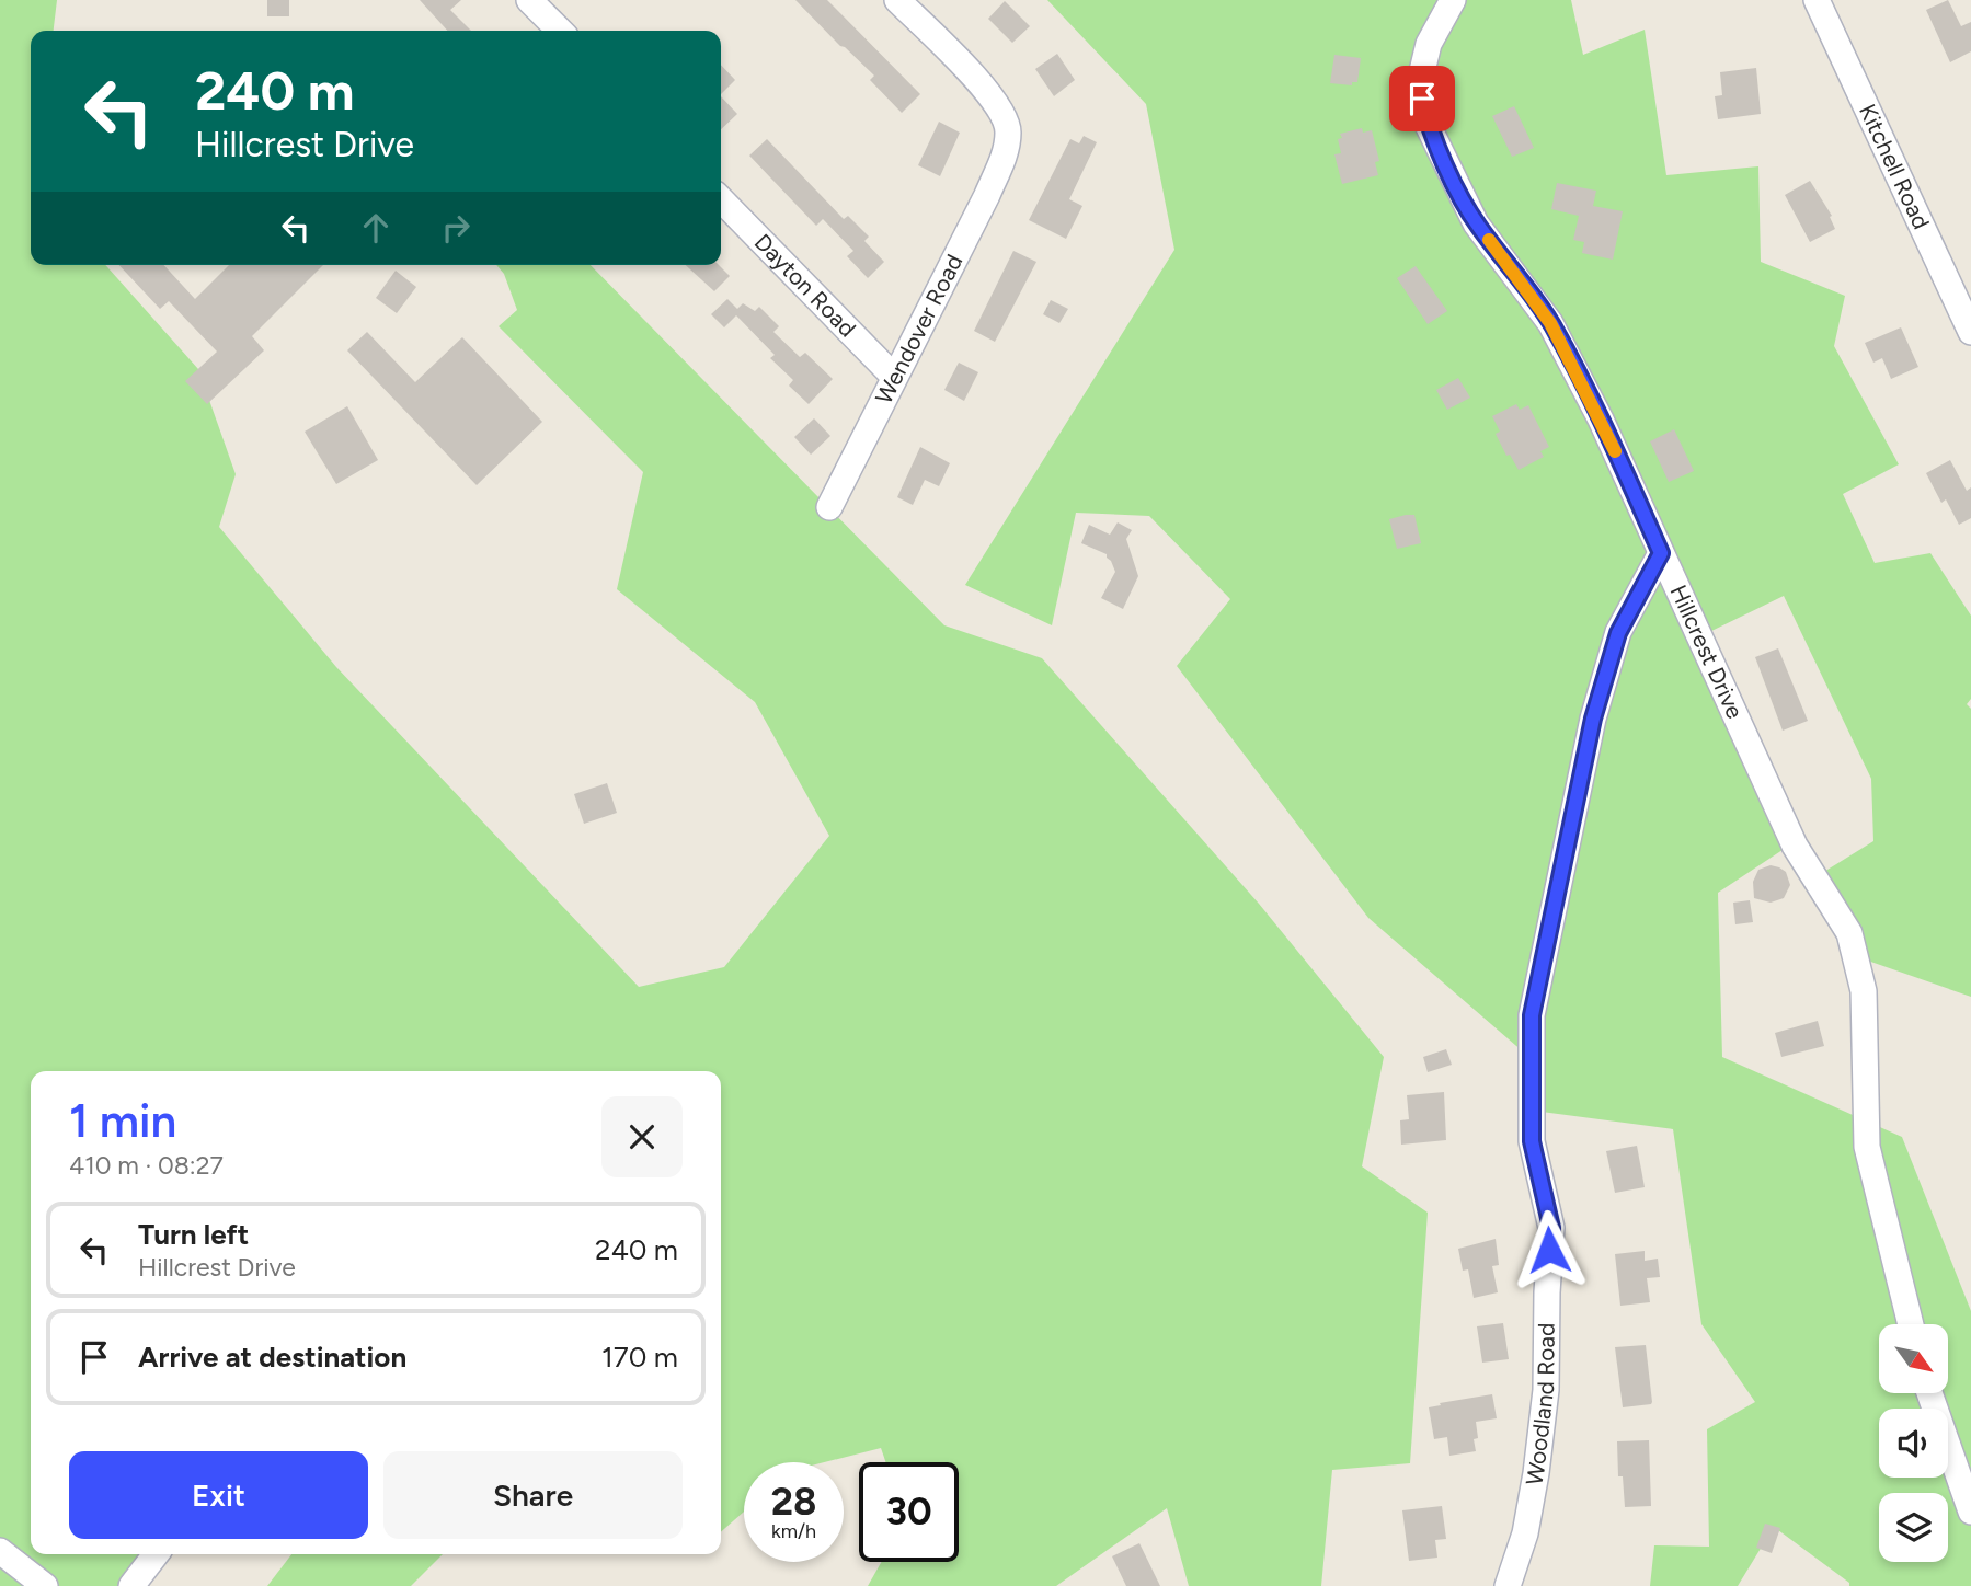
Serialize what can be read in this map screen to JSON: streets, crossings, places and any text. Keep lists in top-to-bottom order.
{
  "streets": {
    "street": [
      "Kitchell Road",
      "Dayton Road",
      "Wendover Road",
      "Hillcrest Drive",
      "Woodland Road"
    ]
  },
  "crossings": [
    ["Dayton Road", "Wendover Road"],
    ["Hillcrest Drive", "Woodland Road"]
  ],
  "north": "bottom right",
  "page": {
    "turn": ["240 m", "Hillcrest Drive"],
    "heading": ["1 min", "410 m · 08:27"],
    "list": [
      {
        "name": "Turn left",
        "note": "Hillcrest Drive",
        "value": "240 m"
      },
      {
        "name": "Arrive at destination",
        "value": "170 m"
      }
    ],
    "buttons": ["Exit", "Share"],
    "speed": "28 km/h",
    "limit": "30"
  }
}
